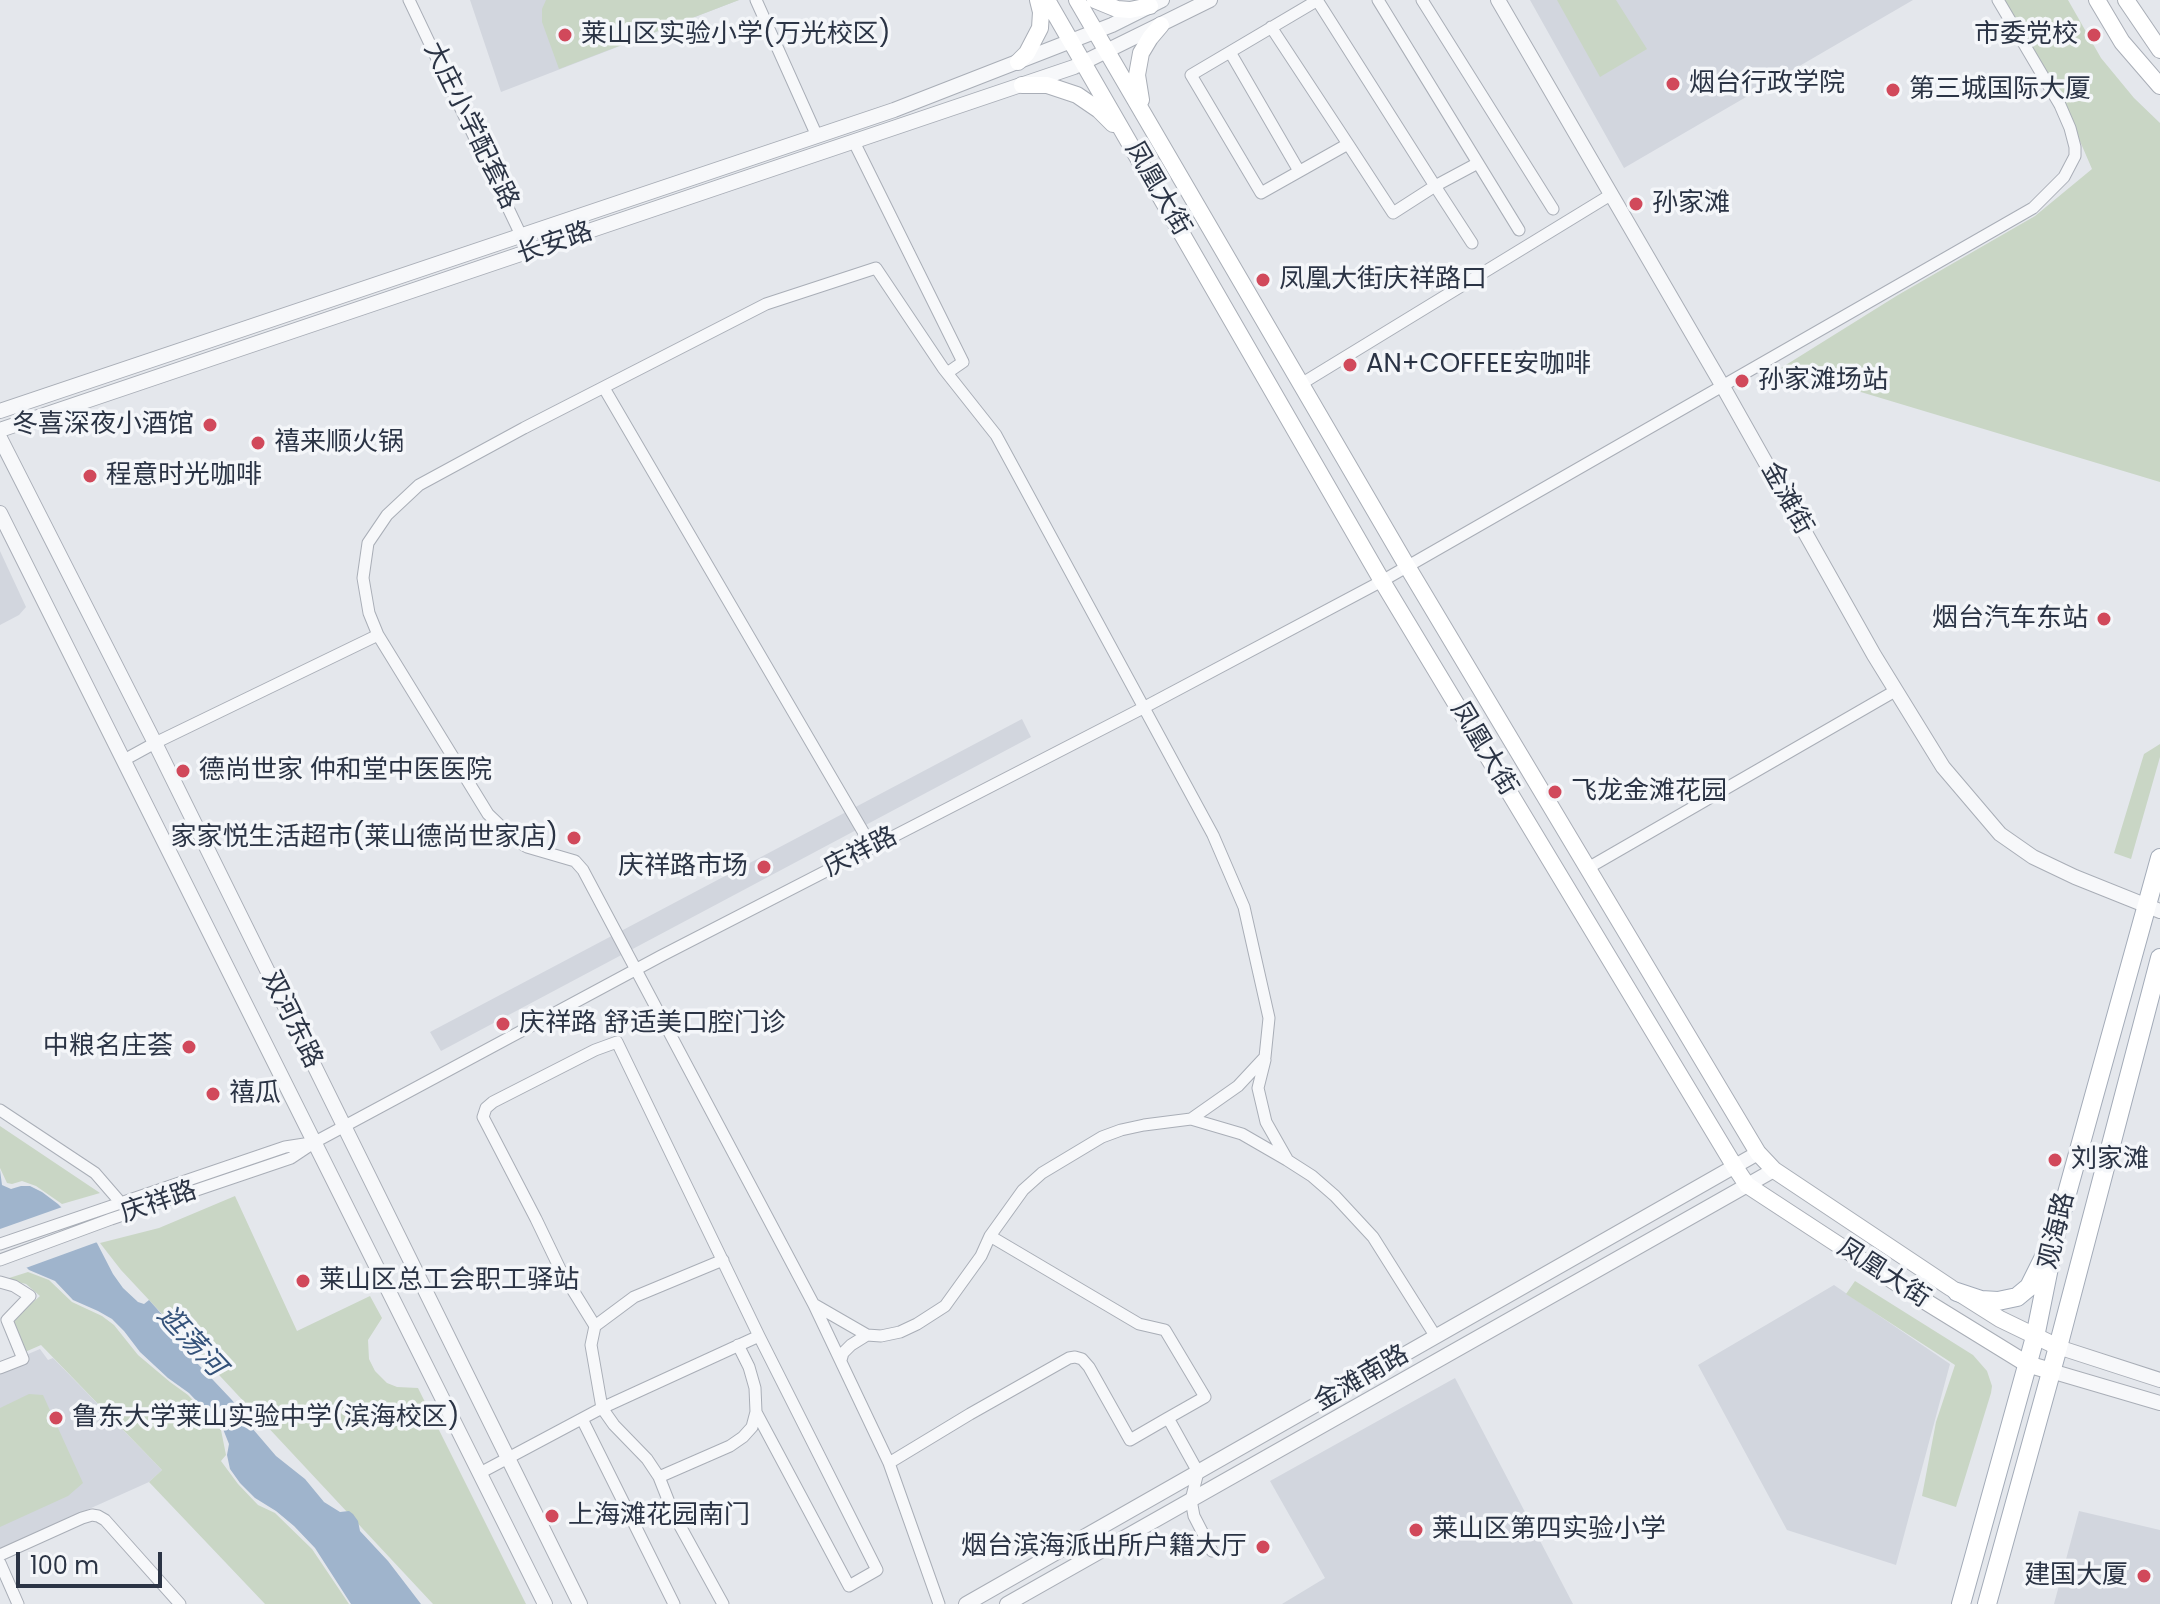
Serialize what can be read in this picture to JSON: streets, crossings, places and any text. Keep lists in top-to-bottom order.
{
  "streets": {
    "main road": ["凤凰大街", "观海路"],
    "street": [
      "大庄小学配套路",
      "长安路",
      "金滩街",
      "庆祥路",
      "双河东路",
      "金滩南路"
    ]
  },
  "crossings": [
    ["大庄小学配套路", "长安路"],
    ["凤凰大街", "长安路"],
    ["凤凰大街", "庆祥路"],
    ["凤凰大街", "观海路"],
    ["凤凰大街", "金滩南路"],
    ["金滩街", "庆祥路"],
    ["金滩街", "观海路"],
    ["庆祥路", "双河东路"]
  ],
  "water": ["逛荡河"],
  "places": [
    "莱山区实验小学(万光校区)",
    "市委党校",
    "烟台行政学院",
    "第三城国际大厦",
    "孙家滩",
    "凤凰大街庆祥路口",
    "AN+COFFEE安咖啡",
    "孙家滩场站",
    "冬喜深夜小酒馆",
    "禧来顺火锅",
    "程意时光咖啡",
    "烟台汽车东站",
    "德尚世家 仲和堂中医医院",
    "飞龙金滩花园",
    "家家悦生活超市(莱山德尚世家店)",
    "庆祥路市场",
    "庆祥路 舒适美口腔门诊",
    "中粮名庄荟",
    "禧瓜",
    "刘家滩",
    "莱山区总工会职工驿站",
    "鲁东大学莱山实验中学(滨海校区)",
    "上海滩花园南门",
    "莱山区第四实验小学",
    "烟台滨海派出所户籍大厅",
    "建国大厦"
  ],
  "scale_bar": "100 m"
}
